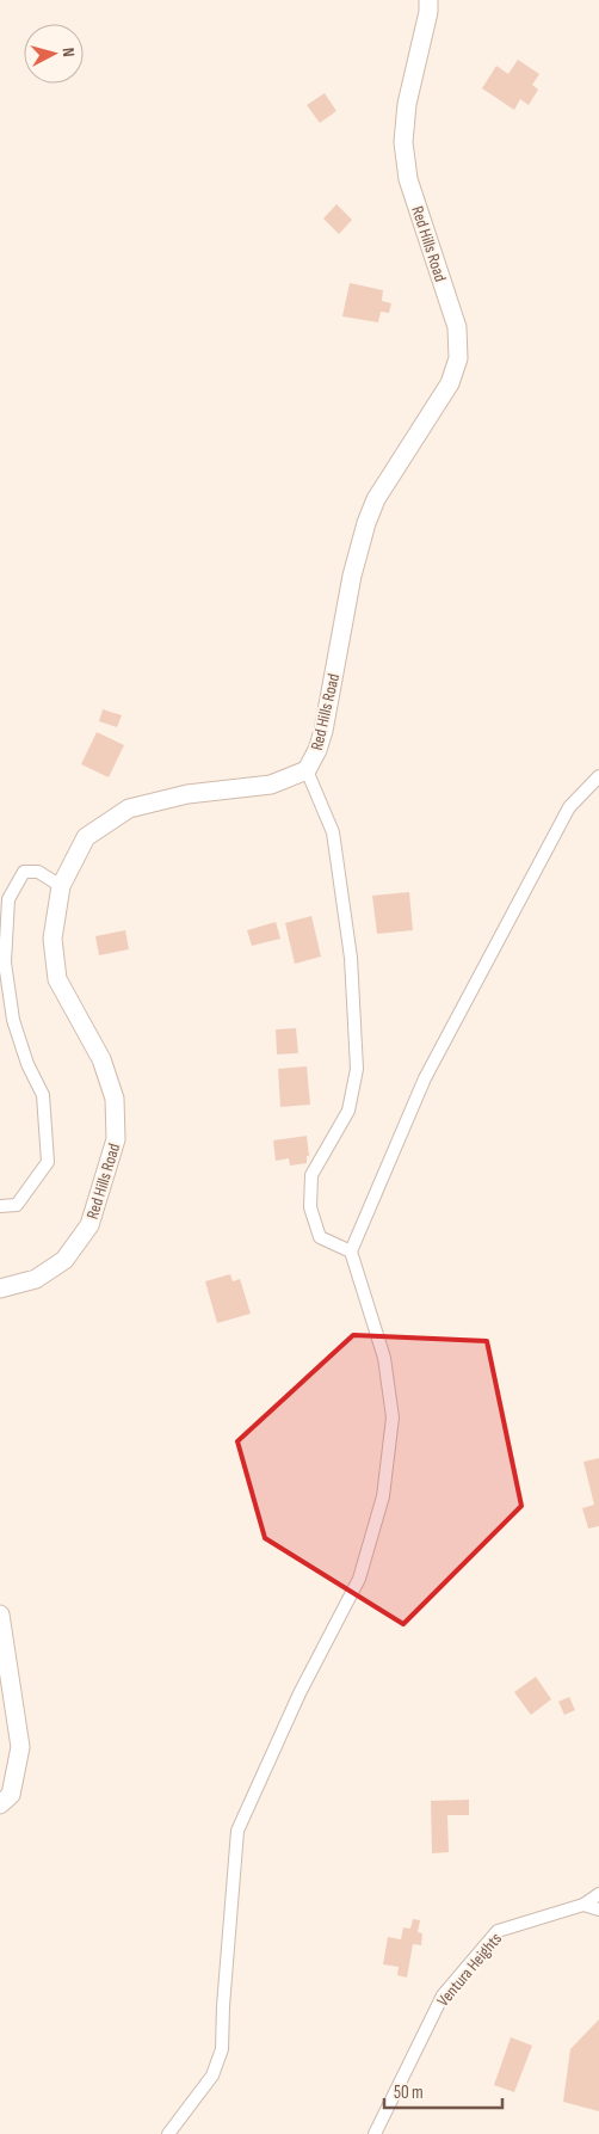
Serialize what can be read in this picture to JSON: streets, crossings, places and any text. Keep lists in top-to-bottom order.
{
  "streets": {
    "main road": ["Red Hills Road"],
    "street": ["Ventura Heights"]
  },
  "scale_bar": "50 m",
  "north": "right"
}
